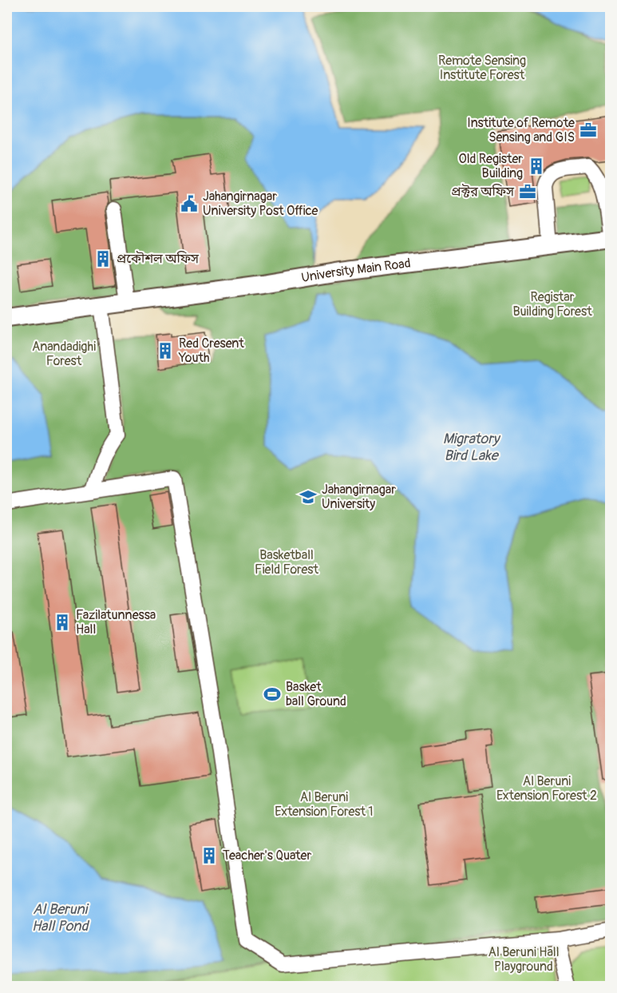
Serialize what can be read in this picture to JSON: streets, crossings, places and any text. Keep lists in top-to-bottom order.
{
  "streets": {
    "street": ["University Main Road"]
  },
  "water": ["Migratory Bird Lake", "Al Beruni Hall Pond"],
  "parks": [
    "Remote Sensing Institute Forest",
    "Registar Building Forest",
    "Anandadighi Forest",
    "Basketball Field Forest",
    "Al Beruni Extension Forest 2",
    "Al Beruni Extension Forest 1",
    "Al Beruni Hall Playground"
  ],
  "places": {
    "office": ["Institute of Remote Sensing and GIS", "প্রক্টর অফিস"],
    "building": [
      "Old Register Building",
      "প্রকৌশল অফিস",
      "Red Cresent Youth",
      "Fazilatunnessa Hall",
      "Teacher's Quater"
    ],
    "public building": ["Jahangirnagar University Post Office"],
    "school or university": ["Jahangirnagar University"],
    "sports": ["Basket ball Ground"]
  }
}
